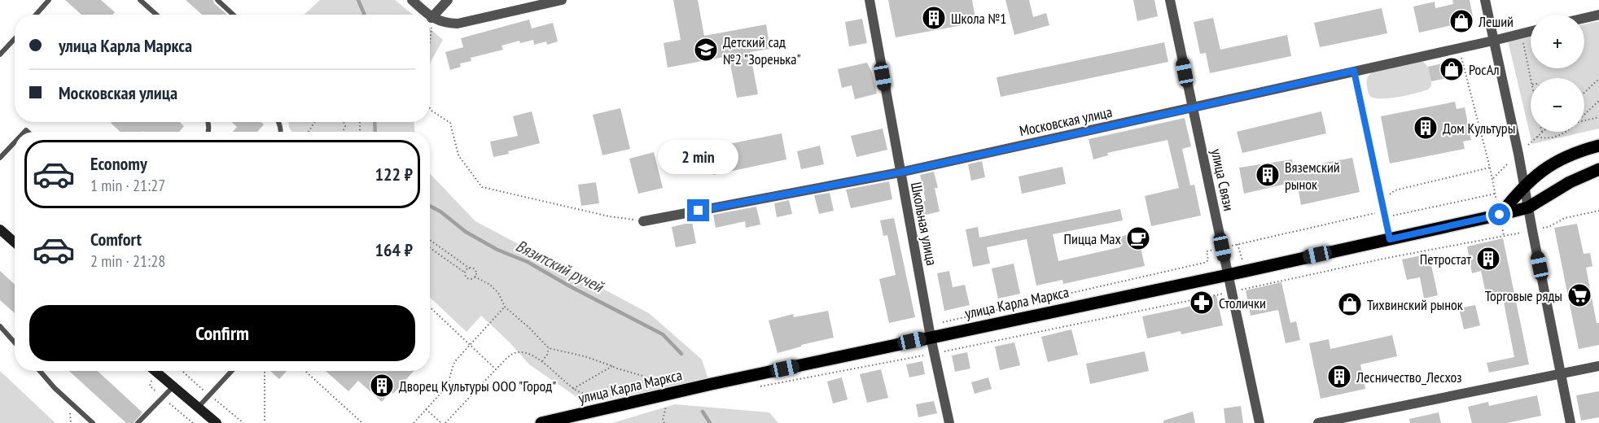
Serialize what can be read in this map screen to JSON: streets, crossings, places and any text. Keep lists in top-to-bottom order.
{
  "streets": {
    "main road": ["улица Карла Маркса"],
    "street": ["Московская улица", "улица Связи", "Школьная улица"]
  },
  "crossings": [
    ["Московская улица", "улица Связи"],
    ["Московская улица", "Школьная улица"],
    ["улица Связи", "улица Карла Маркса"],
    ["Школьная улица", "улица Карла Маркса"]
  ],
  "water": ["Вязитский ручей"],
  "places": {
    "building": [
      "Школа №1",
      "Дом Культуры",
      "Вяземский рынок",
      "Петростат",
      "Лесничество_Лесхоз",
      "Дворец Культуры ООО \"Город\""
    ],
    "shop": ["Леший", "РосАл", "Тихвинский рынок"],
    "school or university": ["Детский сад №2 \"Зоренька\""],
    "cafe": ["Пицца Max"],
    "supermarket": ["Торговые ряды"],
    "pharmacy": ["Столички"]
  },
  "page": {
    "map_buttons": ["+", "−"],
    "banner": ["улица Карла Маркса", "Московская улица"],
    "bubble": "2 min",
    "list": [
      {
        "name": "Economy",
        "note": "1 min · 21:27",
        "value": "122 ₽"
      },
      {
        "name": "Comfort",
        "note": "2 min · 21:28",
        "value": "164 ₽"
      }
    ],
    "buttons": "Confirm"
  }
}
